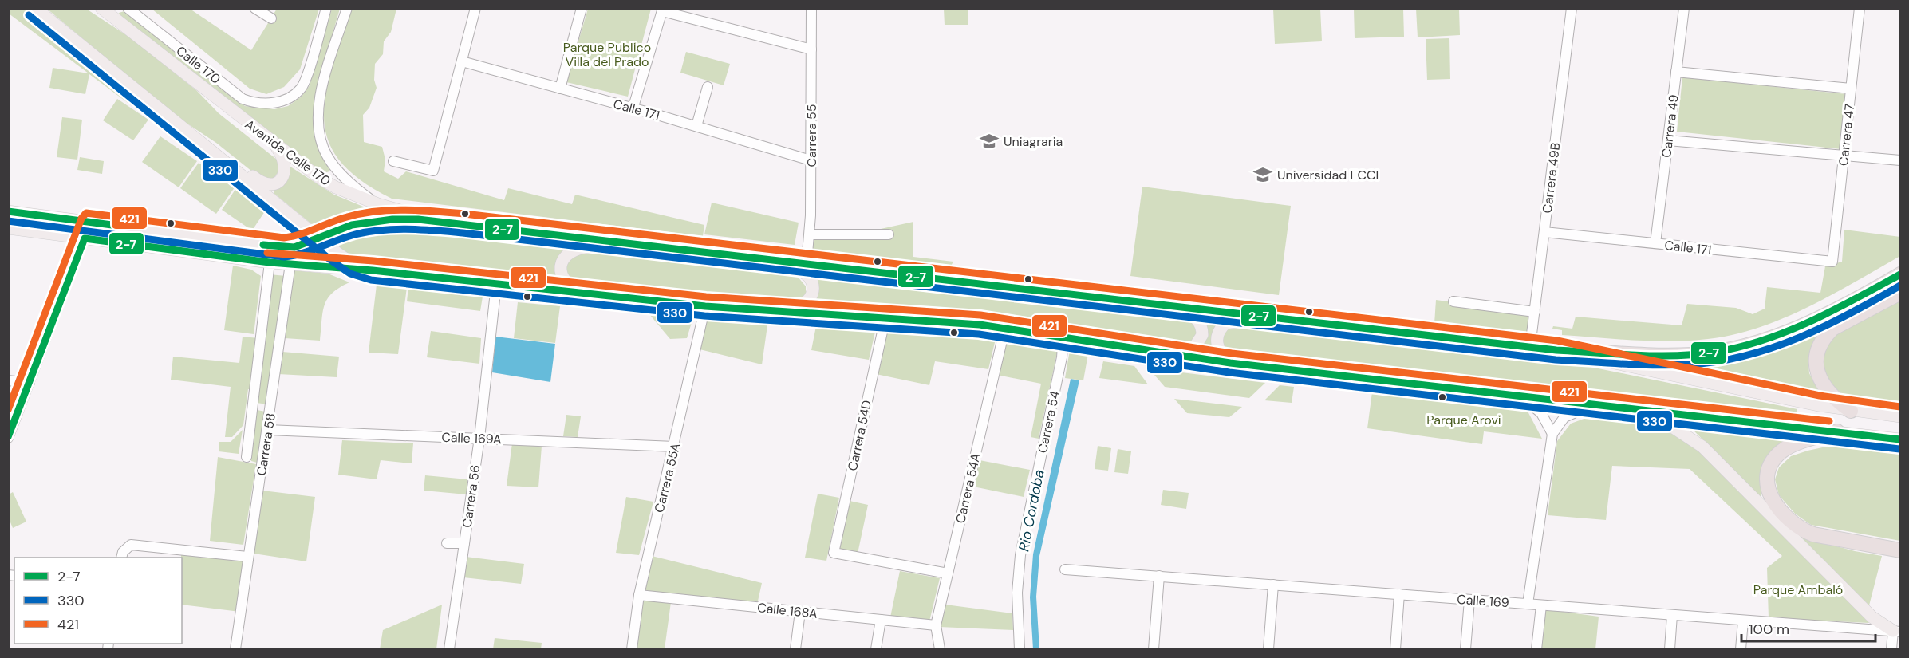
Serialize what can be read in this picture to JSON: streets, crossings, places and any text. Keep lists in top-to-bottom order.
{
  "streets": {
    "main road": ["Avenida Calle 170"],
    "street": [
      "Calle 170",
      "Calle 171",
      "Carrera 49",
      "Carrera 47",
      "Carrera 55",
      "Carrera 49B",
      "Carrera 54",
      "Carrera 54D",
      "Calle 169A",
      "Carrera 58",
      "Carrera 55A",
      "Carrera 54A",
      "Carrera 56",
      "Calle 169",
      "Calle 168A"
    ]
  },
  "crossings": [
    ["Calle 171", "Carrera 49"],
    ["Calle 171", "Carrera 47"],
    ["Calle 171", "Carrera 55"],
    ["Calle 171", "Carrera 49B"],
    ["Carrera 55", "Avenida Calle 170"],
    ["Avenida Calle 170", "Carrera 49B"],
    ["Carrera 54D", "Carrera 54A"],
    ["Calle 169A", "Carrera 58"],
    ["Calle 169A", "Carrera 55A"],
    ["Calle 169A", "Carrera 56"],
    ["Carrera 55A", "Calle 168A"],
    ["Carrera 54A", "Calle 168A"]
  ],
  "water": ["Rio Cordoba"],
  "parks": ["Parque Publico Villa del Prado", "Parque Arovi", "Parque Ambaló"],
  "places": {
    "school or university": ["Uniagraria", "Universidad ECCI"]
  },
  "lines": ["transit line 330", "transit line 421", "transit line 2-7"],
  "legend": ["2-7", "330", "421"],
  "scale_bar": "100 m"
}
